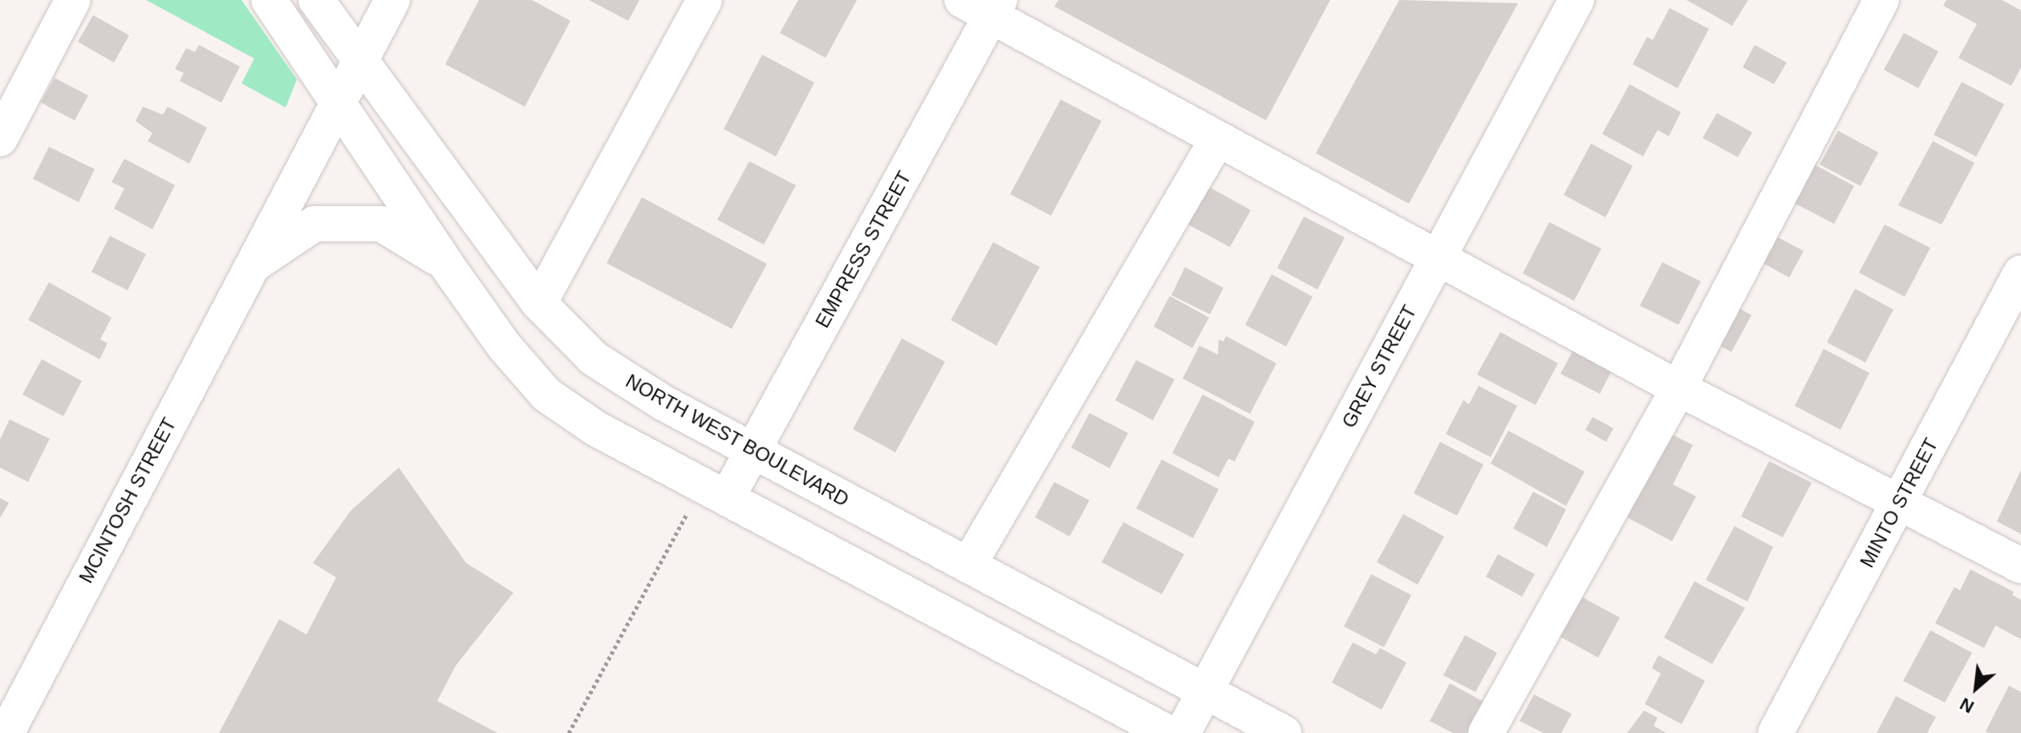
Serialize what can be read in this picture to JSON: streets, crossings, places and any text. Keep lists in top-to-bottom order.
{
  "streets": {
    "street": [
      "EMPRESS STREET",
      "GREY STREET",
      "NORTH WEST BOULEVARD",
      "MCINTOSH STREET",
      "MINTO STREET"
    ]
  },
  "crossings": [
    ["EMPRESS STREET", "NORTH WEST BOULEVARD"],
    ["GREY STREET", "NORTH WEST BOULEVARD"],
    ["NORTH WEST BOULEVARD", "MCINTOSH STREET"]
  ],
  "north": "bottom left"
}
